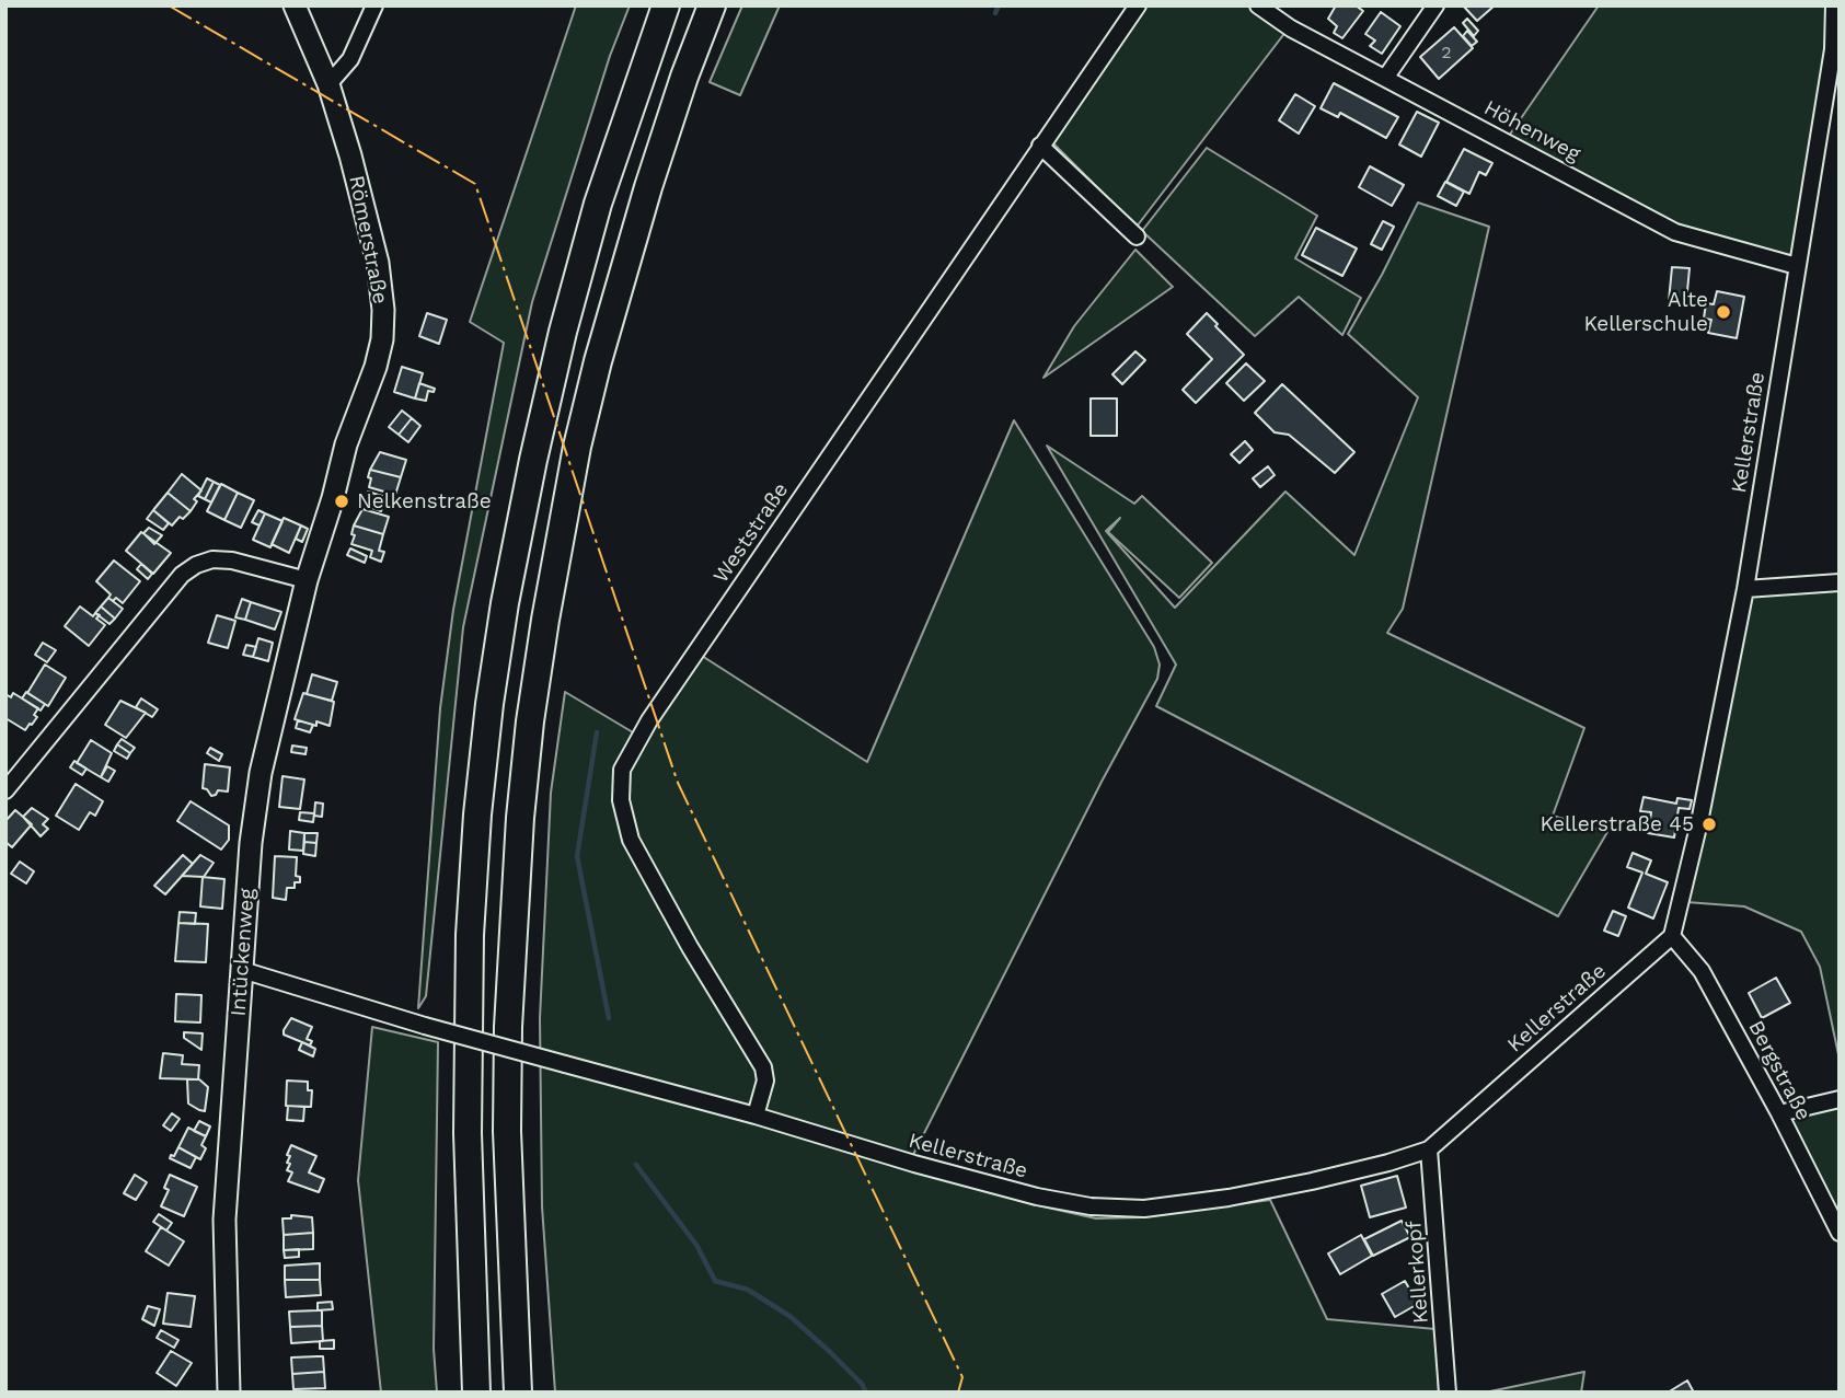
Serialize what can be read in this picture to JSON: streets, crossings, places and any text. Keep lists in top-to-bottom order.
{
  "streets": {
    "street": [
      "Höhenweg",
      "Römerstraße",
      "Kellerstraße",
      "Weststraße",
      "Intückenweg",
      "Bergstraße",
      "Kellerkopf"
    ]
  },
  "crossings": [
    ["Höhenweg", "Kellerstraße"],
    ["Römerstraße", "Intückenweg"],
    ["Kellerstraße", "Weststraße"],
    ["Kellerstraße", "Intückenweg"],
    ["Kellerstraße", "Bergstraße"],
    ["Kellerstraße", "Kellerkopf"]
  ],
  "places": ["Alte Kellerschule", "Nelkenstraße", "Kellerstraße 45"],
  "house_numbers": ["2"]
}
